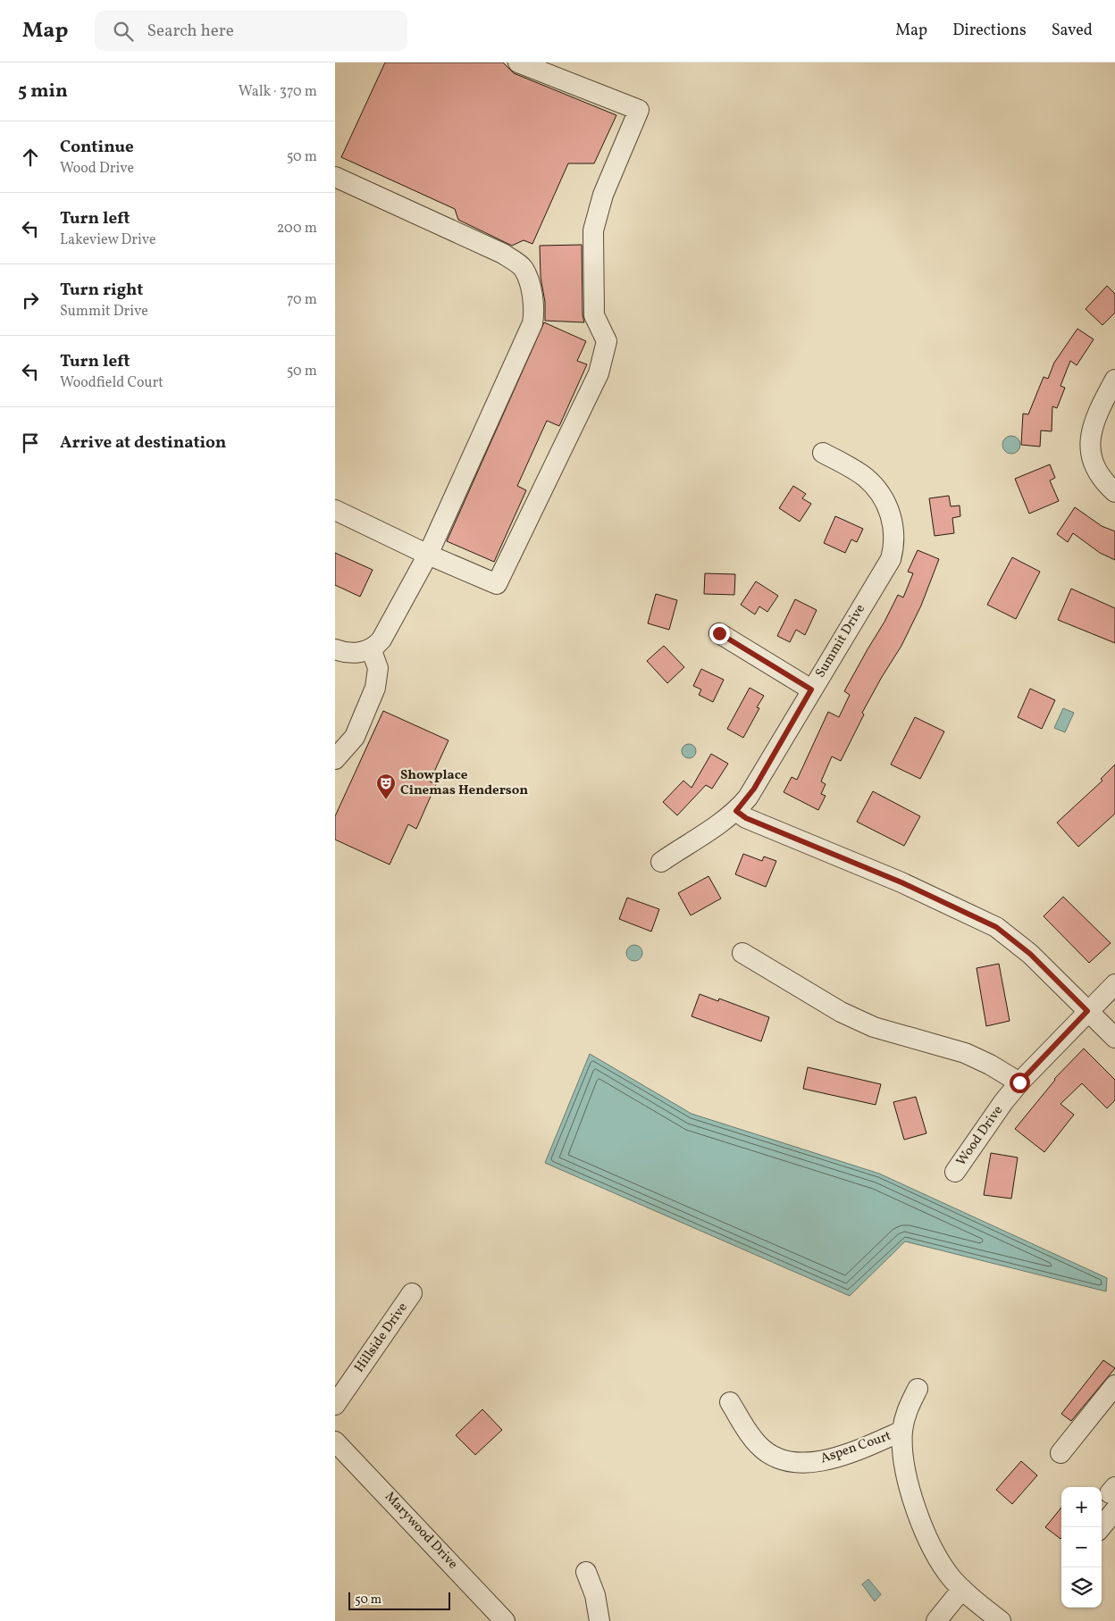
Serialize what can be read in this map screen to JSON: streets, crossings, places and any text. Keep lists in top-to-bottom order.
{
  "streets": {
    "street": [
      "Summit Drive",
      "Wood Drive",
      "Hillside Drive",
      "Aspen Court",
      "Marywood Drive"
    ]
  },
  "places": {
    "theatre": ["Showplace Cinemas Henderson"]
  },
  "scale_bar": "50 m",
  "page": {
    "header": "Map",
    "search": "Search here",
    "nav": ["Map", "Directions", "Saved"],
    "heading": ["5 min", "Walk · 370 m"],
    "list": [
      ["Continue", "Wood Drive", "50 m"],
      ["Turn left", "Lakeview Drive", "200 m"],
      ["Turn right", "Summit Drive", "70 m"],
      ["Turn left", "Woodfield Court", "50 m"],
      "Arrive at destination"
    ],
    "map_buttons": ["+", "−"],
    "scale": "50 m"
  }
}
